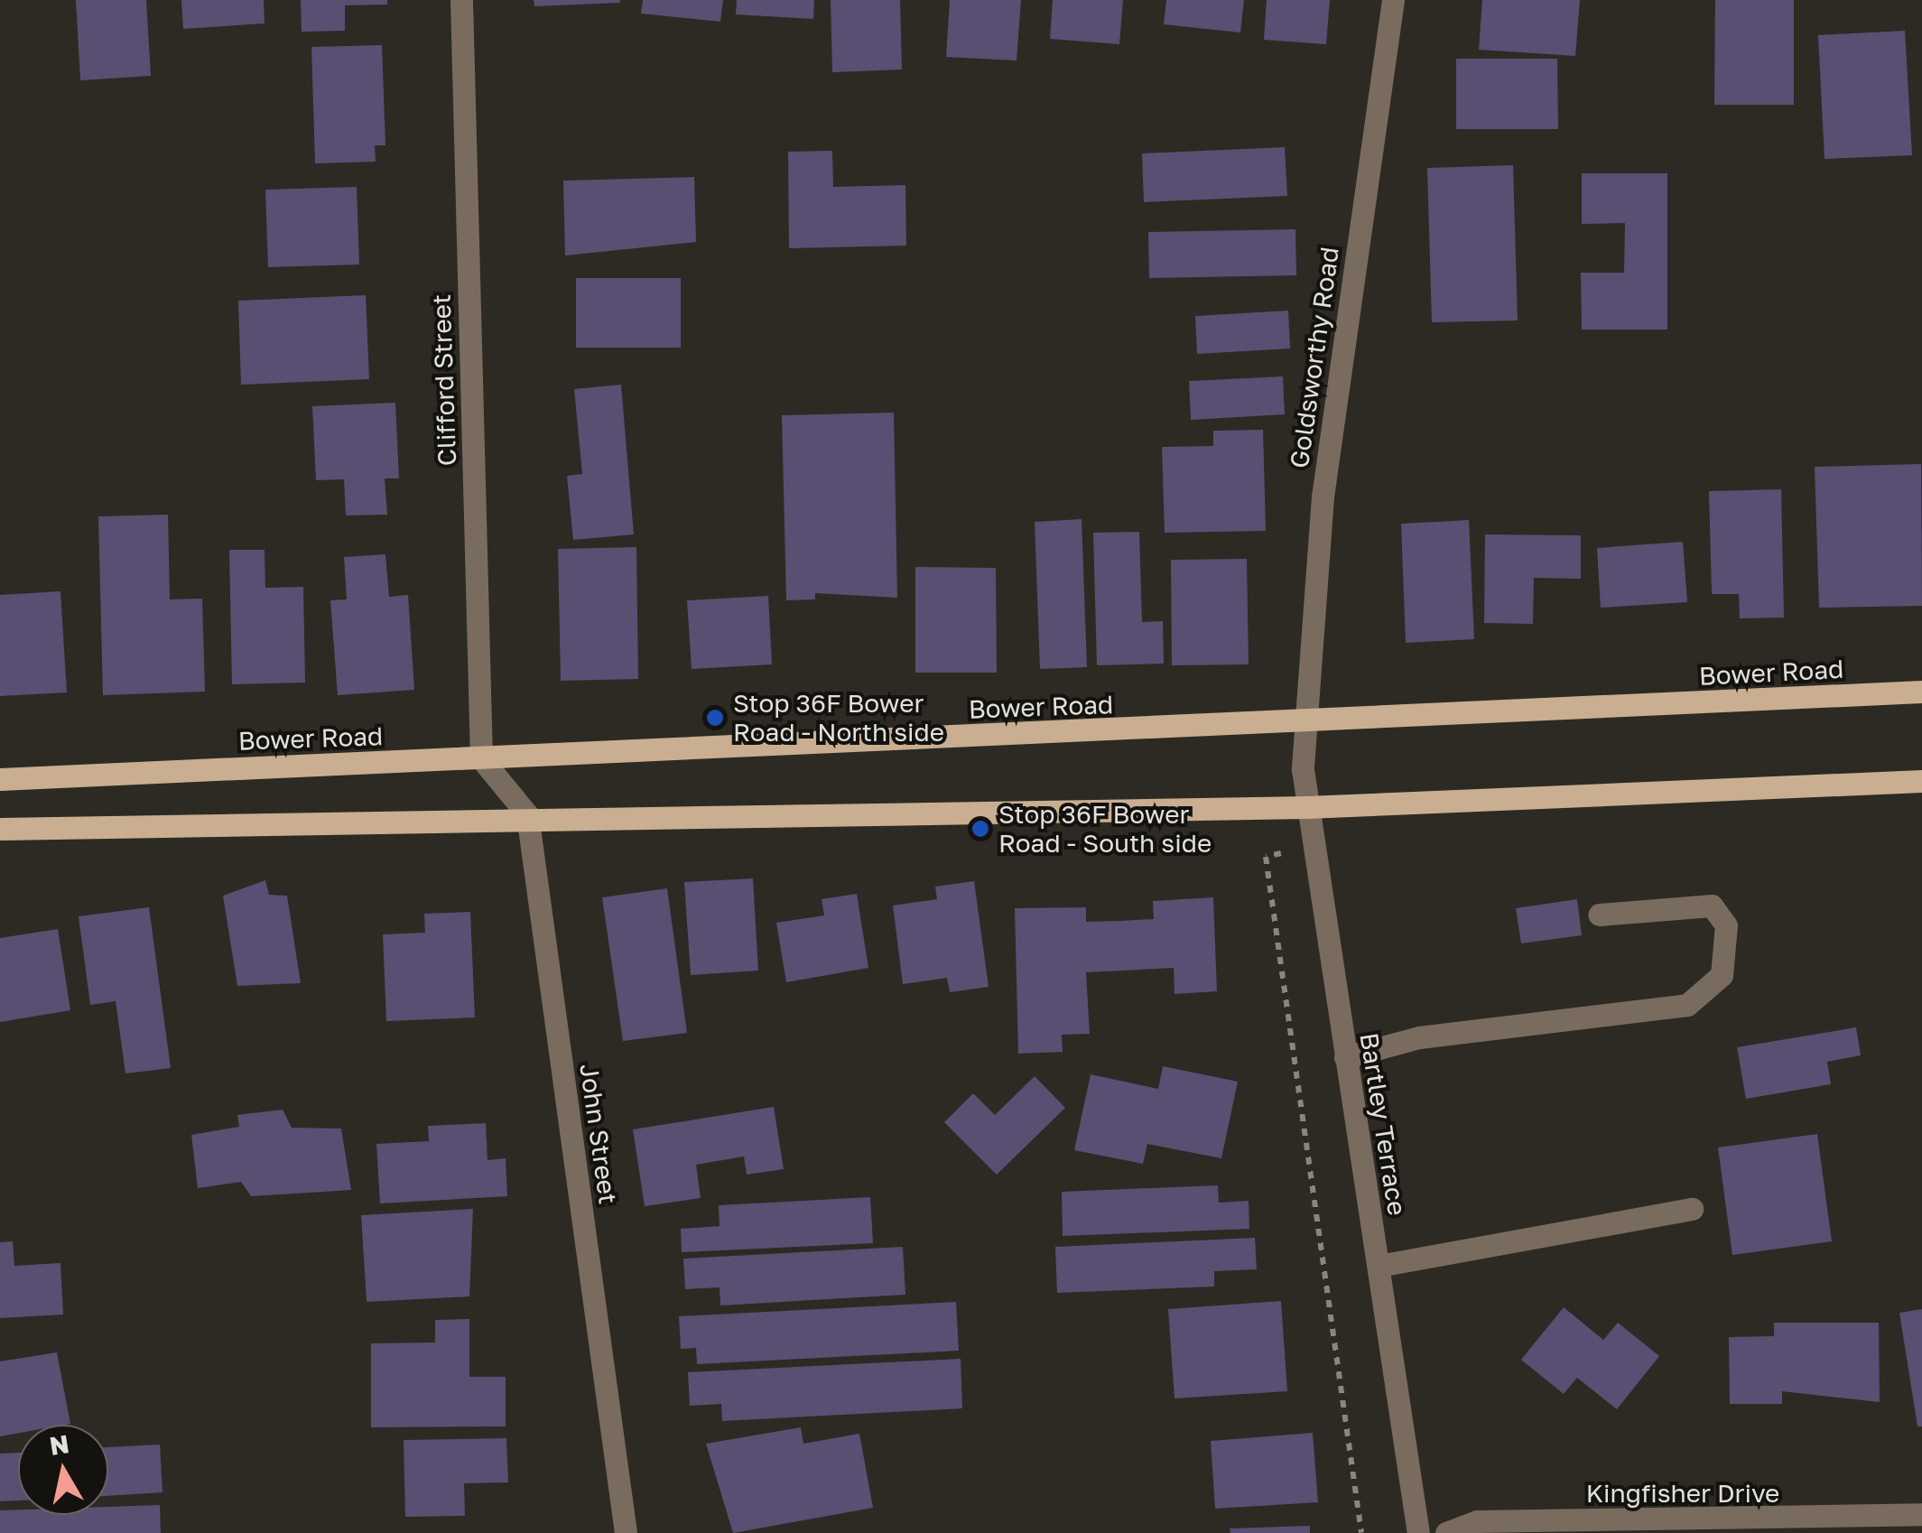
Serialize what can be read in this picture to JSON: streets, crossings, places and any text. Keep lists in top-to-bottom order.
{
  "streets": {
    "main road": ["Bower Road"],
    "street": [
      "Goldsworthy Road",
      "Clifford Street",
      "Bartley Terrace",
      "John Street",
      "Kingfisher Drive"
    ]
  },
  "crossings": [
    ["Goldsworthy Road", "Bower Road"],
    ["Goldsworthy Road", "Bartley Terrace"],
    ["Clifford Street", "Bower Road"],
    ["Bower Road", "Bartley Terrace"]
  ],
  "places": ["Stop 36F Bower Road - North side", "Stop 36F Bower Road - South side"],
  "north": "top"
}
